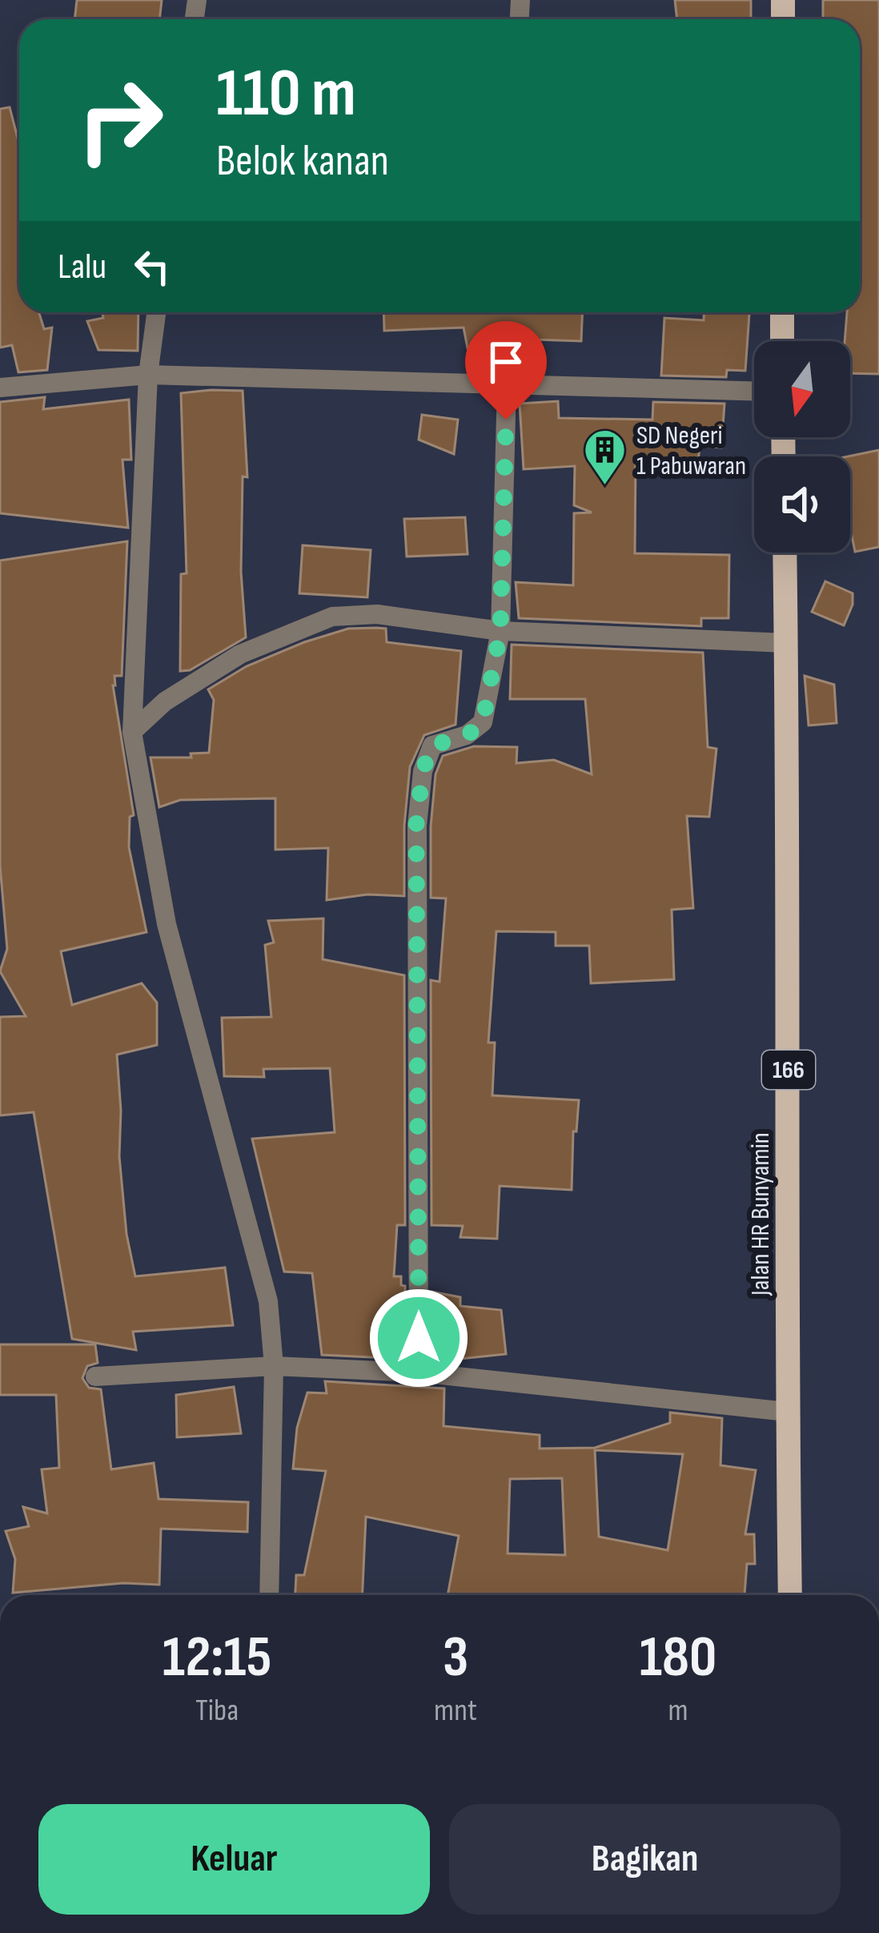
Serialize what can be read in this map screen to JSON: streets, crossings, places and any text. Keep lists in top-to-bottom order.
{
  "streets": {
    "main road": ["166", "Jalan HR Bunyamin"]
  },
  "places": {
    "building": ["SD Negeri 1 Pabuwaran"]
  },
  "north": "bottom",
  "page": {
    "turn": ["110 m", "Belok kanan"],
    "then": "Lalu",
    "eta": [
      "12:15",
      "Tiba",
      "3",
      "mnt",
      "180",
      "m"
    ],
    "buttons": ["Keluar", "Bagikan"]
  }
}
